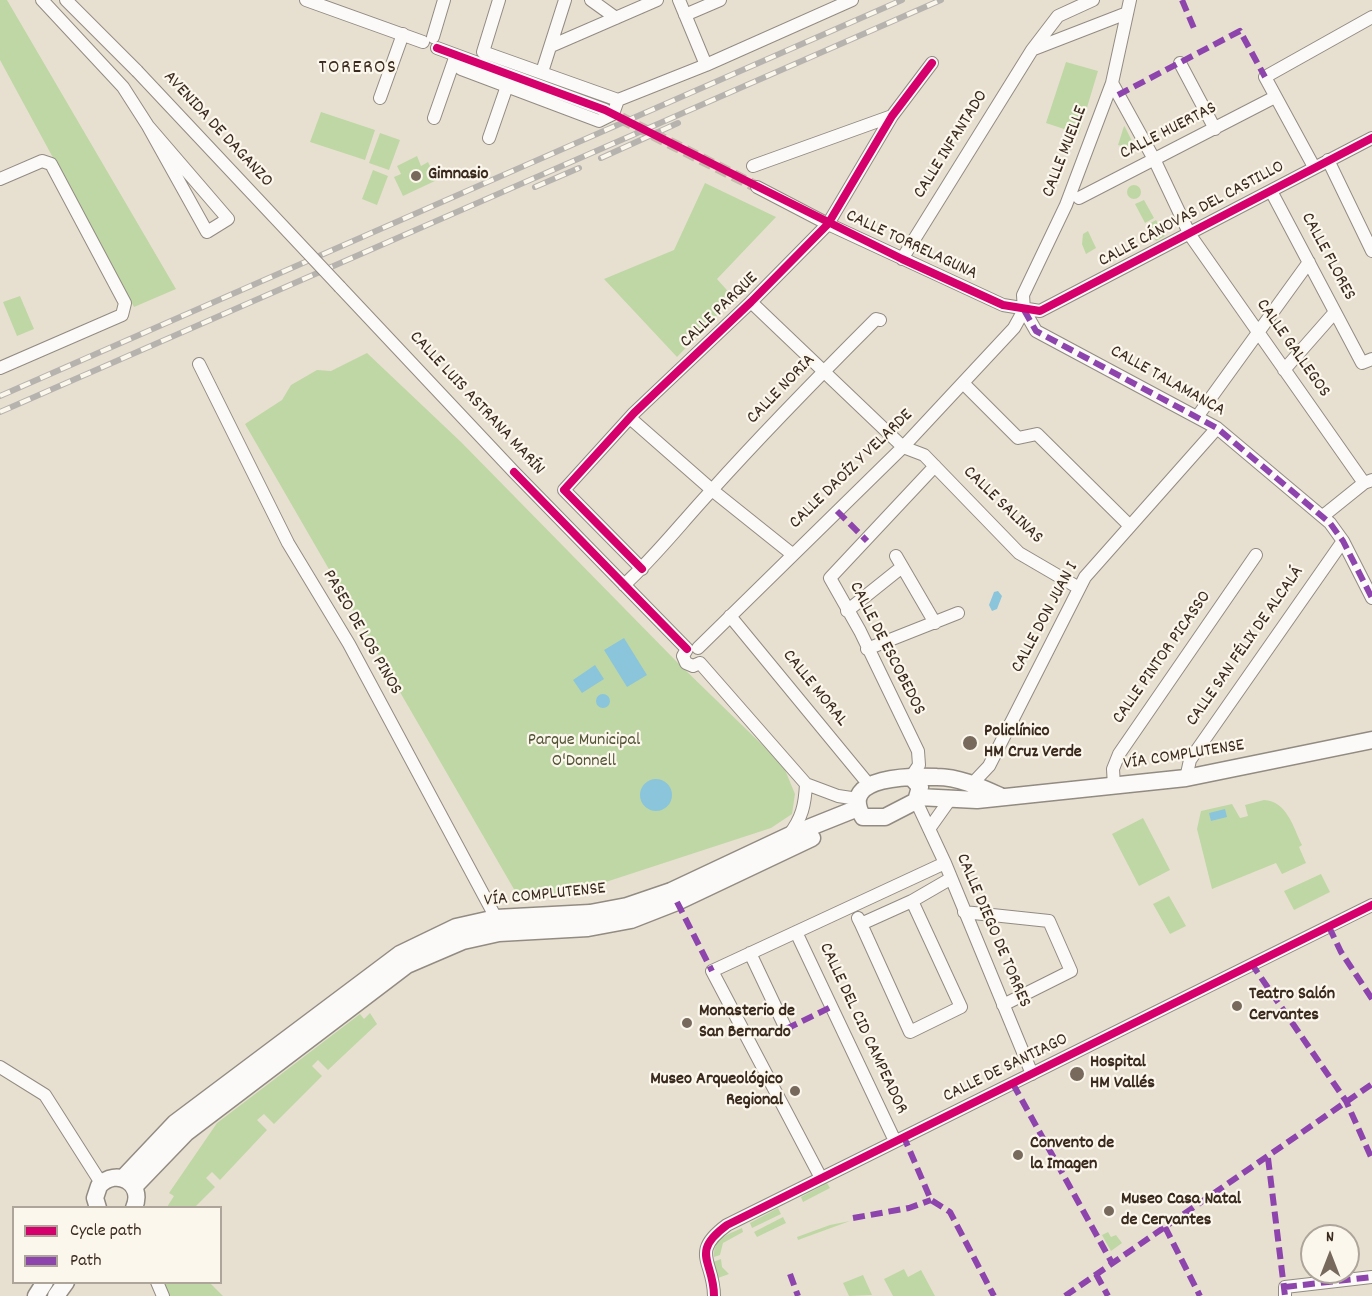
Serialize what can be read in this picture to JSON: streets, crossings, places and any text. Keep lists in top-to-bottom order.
{
  "streets": {
    "main road": ["VÍA COMPLUTENSE"],
    "street": [
      "AVENIDA DE DAGANZO",
      "CALLE HUERTAS",
      "CALLE INFANTADO",
      "CALLE MUELLE",
      "CALLE CÁNOVAS DEL CASTILLO",
      "CALLE TORRELAGUNA",
      "CALLE FLORES",
      "CALLE PARQUE",
      "CALLE GALLEGOS",
      "CALLE TALAMANCA",
      "CALLE NORIA",
      "CALLE LUIS ASTRANA MARÍN",
      "CALLE DAOÍZ Y VELARDE",
      "CALLE SALINAS",
      "CALLE DON JUAN I",
      "PASEO DE LOS PINOS",
      "CALLE SAN FÉLIX DE ALCALÁ",
      "CALLE DE ESCOBEDOS",
      "CALLE PINTOR PICASSO",
      "CALLE MORAL",
      "CALLE DIEGO DE TORRES",
      "CALLE DEL CID CAMPEADOR",
      "CALLE DE SANTIAGO"
    ]
  },
  "crossings": [
    ["AVENIDA DE DAGANZO", "CALLE LUIS ASTRANA MARÍN"],
    ["CALLE HUERTAS", "CALLE GALLEGOS"],
    ["CALLE INFANTADO", "CALLE TORRELAGUNA"],
    ["CALLE MUELLE", "CALLE CÁNOVAS DEL CASTILLO"],
    ["CALLE MUELLE", "CALLE TORRELAGUNA"],
    ["CALLE MUELLE", "CALLE GALLEGOS"],
    ["CALLE MUELLE", "CALLE TALAMANCA"],
    ["CALLE MUELLE", "CALLE DAOÍZ Y VELARDE"],
    ["CALLE CÁNOVAS DEL CASTILLO", "CALLE TORRELAGUNA"],
    ["CALLE CÁNOVAS DEL CASTILLO", "CALLE FLORES"],
    ["CALLE CÁNOVAS DEL CASTILLO", "CALLE GALLEGOS"],
    ["CALLE CÁNOVAS DEL CASTILLO", "CALLE TALAMANCA"],
    ["CALLE CÁNOVAS DEL CASTILLO", "CALLE DAOÍZ Y VELARDE"],
    ["CALLE TORRELAGUNA", "CALLE PARQUE"],
    ["CALLE TORRELAGUNA", "CALLE TALAMANCA"],
    ["CALLE TORRELAGUNA", "CALLE DAOÍZ Y VELARDE"],
    ["CALLE PARQUE", "CALLE NORIA"],
    ["CALLE PARQUE", "CALLE SALINAS"],
    ["CALLE GALLEGOS", "CALLE TALAMANCA"],
    ["CALLE TALAMANCA", "CALLE DAOÍZ Y VELARDE"],
    ["CALLE TALAMANCA", "CALLE DON JUAN I"],
    ["CALLE TALAMANCA", "CALLE SAN FÉLIX DE ALCALÁ"],
    ["CALLE NORIA", "CALLE LUIS ASTRANA MARÍN"],
    ["CALLE NORIA", "CALLE SALINAS"],
    ["CALLE LUIS ASTRANA MARÍN", "CALLE DAOÍZ Y VELARDE"],
    ["CALLE DAOÍZ Y VELARDE", "CALLE SALINAS"],
    ["CALLE DAOÍZ Y VELARDE", "CALLE MORAL"],
    ["CALLE SALINAS", "CALLE DON JUAN I"],
    ["CALLE SALINAS", "CALLE DE ESCOBEDOS"],
    ["CALLE DON JUAN I", "VÍA COMPLUTENSE"],
    ["PASEO DE LOS PINOS", "VÍA COMPLUTENSE"],
    ["CALLE SAN FÉLIX DE ALCALÁ", "VÍA COMPLUTENSE"],
    ["CALLE DE ESCOBEDOS", "VÍA COMPLUTENSE"],
    ["CALLE PINTOR PICASSO", "VÍA COMPLUTENSE"],
    ["CALLE MORAL", "VÍA COMPLUTENSE"],
    ["VÍA COMPLUTENSE", "CALLE DIEGO DE TORRES"],
    ["CALLE DIEGO DE TORRES", "CALLE DE SANTIAGO"],
    ["CALLE DEL CID CAMPEADOR", "CALLE DE SANTIAGO"]
  ],
  "districts": ["TOREROS"],
  "parks": ["Parque Municipal O'Donnell"],
  "places": [
    "Gimnasio",
    "Policlínico HM Cruz Verde",
    "Teatro Salón Cervantes",
    "Monasterio de San Bernardo",
    "Hospital HM Vallés",
    "Museo Arqueológico Regional",
    "Convento de la Imagen",
    "Museo Casa Natal de Cervantes"
  ],
  "legend": ["Cycle path", "Path"],
  "north": "top"
}
